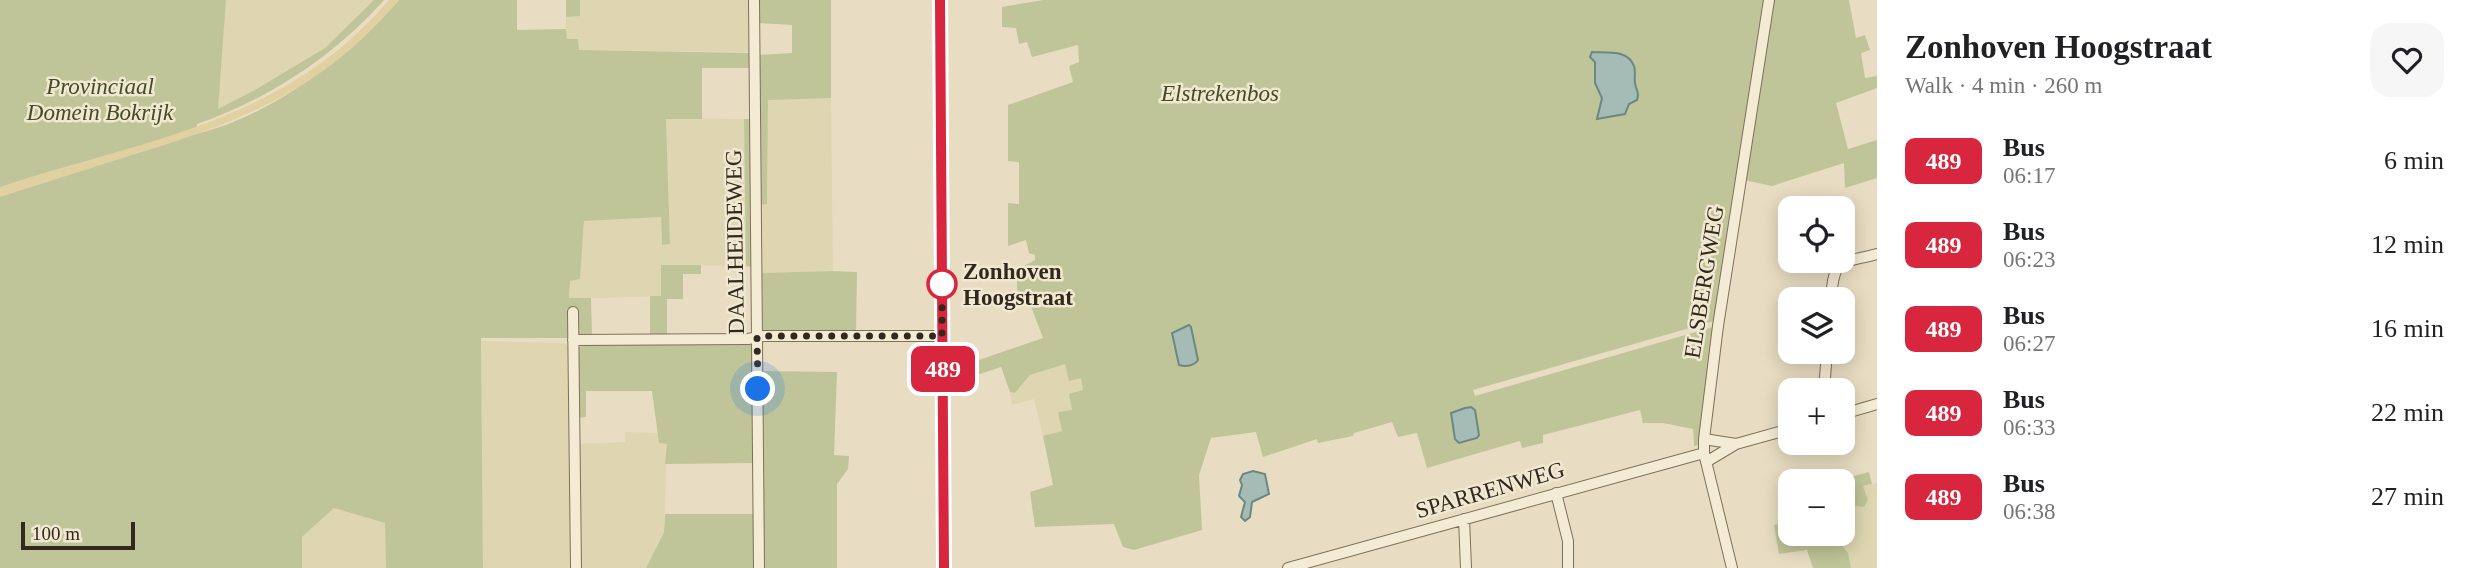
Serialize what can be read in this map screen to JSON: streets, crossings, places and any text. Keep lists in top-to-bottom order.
{
  "streets": {
    "street": ["DAALHEIDEWEG", "ELSBERGWEG", "SPARRENWEG"]
  },
  "crossings": [
    ["ELSBERGWEG", "SPARRENWEG"]
  ],
  "parks": ["Provinciaal Domein Bokrijk", "Elstrekenbos"],
  "places": ["Zonhoven Hoogstraat"],
  "lines": ["bus line 489"],
  "scale_bar": "100 m",
  "page": {
    "on_map": "489",
    "heading": ["Zonhoven Hoogstraat", "Walk · 4 min · 260 m"],
    "list": [
      {
        "mark": "489",
        "name": "Bus",
        "note": "06:17",
        "value": "6 min"
      },
      {
        "mark": "489",
        "name": "Bus",
        "note": "06:23",
        "value": "12 min"
      },
      {
        "mark": "489",
        "name": "Bus",
        "note": "06:27",
        "value": "16 min"
      },
      {
        "mark": "489",
        "name": "Bus",
        "note": "06:33",
        "value": "22 min"
      },
      {
        "mark": "489",
        "name": "Bus",
        "note": "06:38",
        "value": "27 min"
      }
    ],
    "map_buttons": ["+", "−"],
    "scale": "100 m"
  }
}
